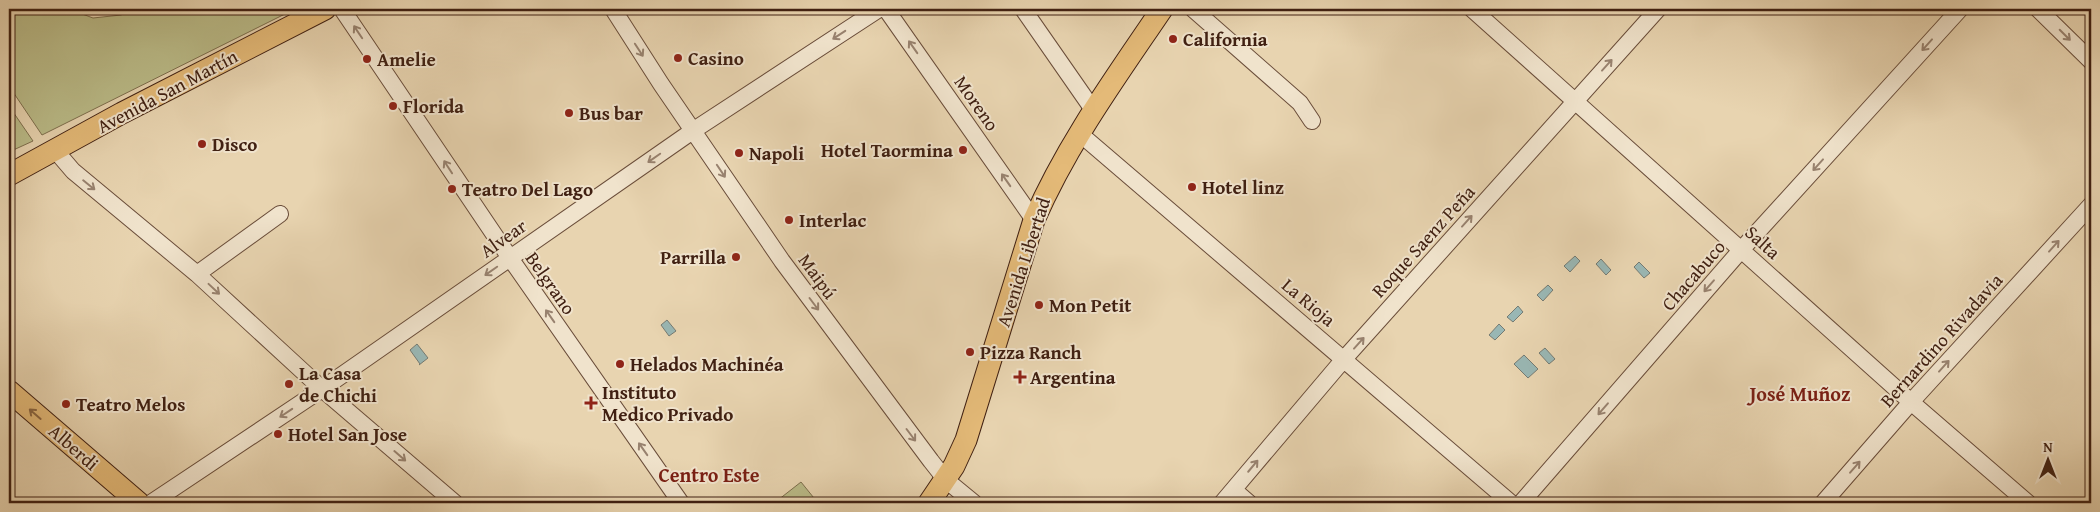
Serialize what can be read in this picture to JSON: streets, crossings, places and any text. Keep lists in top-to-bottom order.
{
  "streets": {
    "main road": ["Avenida San Martín", "Avenida Libertad", "Alberdi"],
    "street": [
      "Moreno",
      "Alvear",
      "Roque Saenz Peña",
      "Salta",
      "Chacabuco",
      "Maipú",
      "Belgrano",
      "La Rioja",
      "Bernardino Rivadavia"
    ]
  },
  "crossings": [
    ["Moreno", "Avenida Libertad"],
    ["Alvear", "Maipú"],
    ["Alvear", "Belgrano"],
    ["Roque Saenz Peña", "Salta"],
    ["Roque Saenz Peña", "La Rioja"],
    ["Salta", "Chacabuco"],
    ["Salta", "Bernardino Rivadavia"],
    ["Avenida Libertad", "Maipú"],
    ["Avenida Libertad", "La Rioja"]
  ],
  "one_way": [
    "Alvear",
    "Roque Saenz Peña",
    "Chacabuco",
    "Maipú",
    "Belgrano",
    "Bernardino Rivadavia",
    "Alberdi"
  ],
  "districts": ["José Muñoz", "Centro Este"],
  "places": {
    "other": [
      "California",
      "Casino",
      "Amelie",
      "Florida",
      "Bus bar",
      "Disco",
      "Hotel Taormina",
      "Napoli",
      "Hotel linz",
      "Teatro Del Lago",
      "Interlac",
      "Parrilla",
      "Mon Petit",
      "Pizza Ranch",
      "Helados Machinéa",
      "La Casa de Chichi",
      "Teatro Melos",
      "Hotel San Jose"
    ],
    "health": ["Argentina", "Instituto Medico Privado"]
  },
  "north": "top"
}
